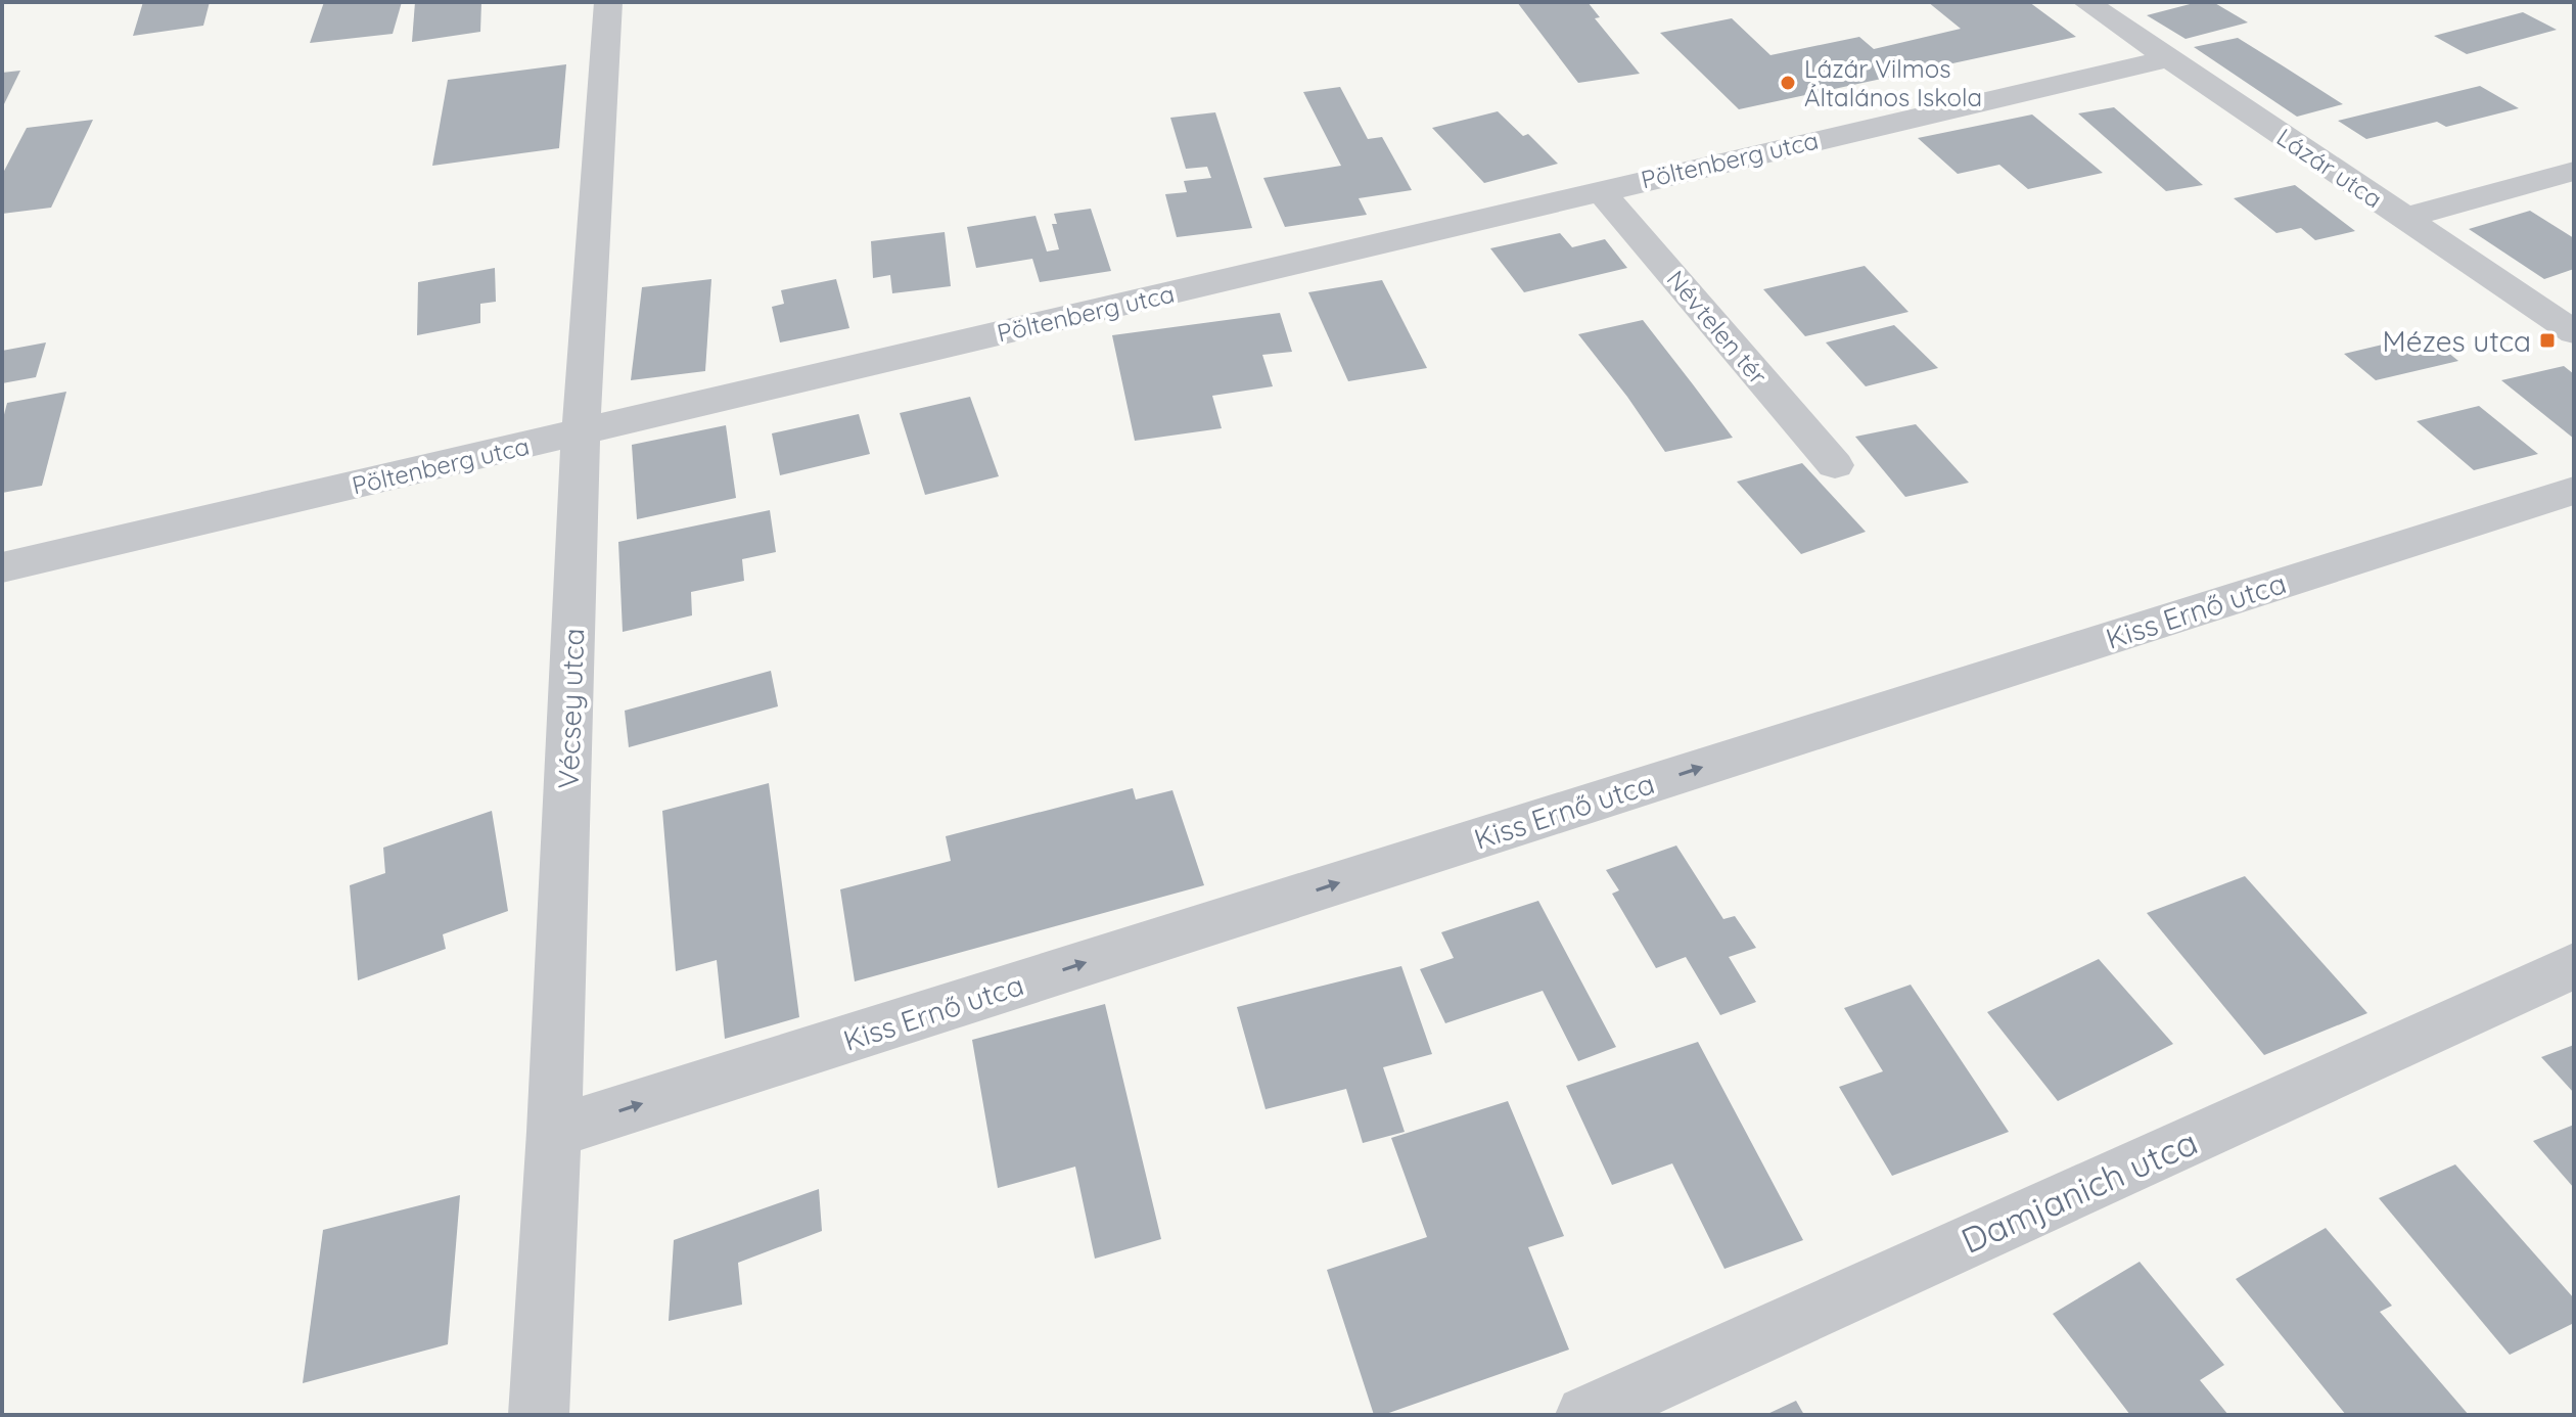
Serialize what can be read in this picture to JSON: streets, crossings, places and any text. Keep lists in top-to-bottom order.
{
  "streets": {
    "street": [
      "Pöltenberg utca",
      "Lázár utca",
      "Névtelen tér",
      "Kiss Ernő utca",
      "Vécsey utca",
      "Damjanich utca"
    ]
  },
  "crossings": [
    ["Pöltenberg utca", "Lázár utca"],
    ["Pöltenberg utca", "Névtelen tér"],
    ["Pöltenberg utca", "Vécsey utca"],
    ["Kiss Ernő utca", "Vécsey utca"]
  ],
  "one_way": ["Kiss Ernő utca"],
  "places": {
    "other": ["Lázár Vilmos Általános Iskola"],
    "transit": ["Mézes utca"]
  }
}
